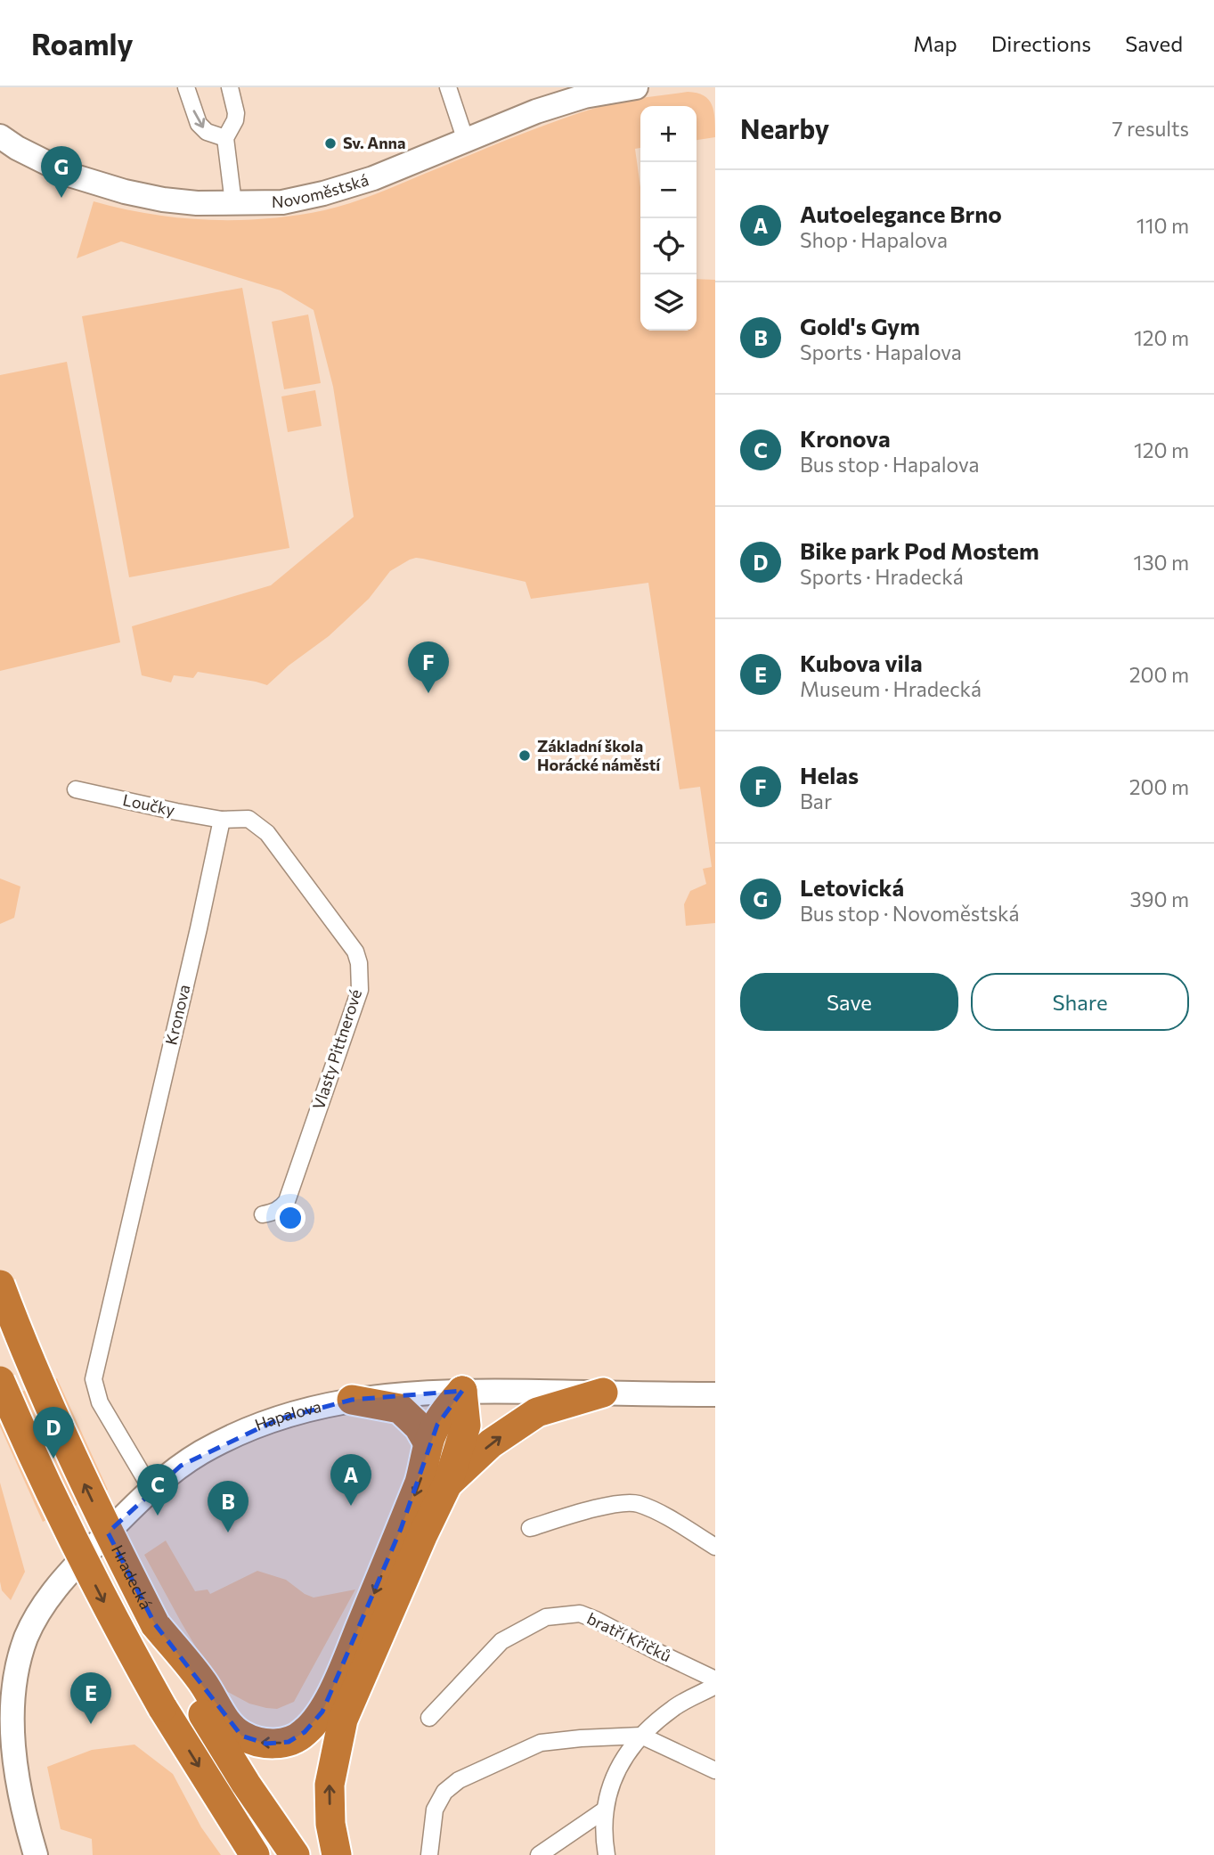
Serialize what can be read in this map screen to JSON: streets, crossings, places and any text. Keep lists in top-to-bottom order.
{
  "streets": {
    "highway": ["Hradecká"],
    "street": [
      "Novoměstská",
      "Loučky",
      "Kronova",
      "Vlasty Pittnerové",
      "Hapalova",
      "bratří Křičků"
    ]
  },
  "crossings": [
    ["Loučky", "Kronova"],
    ["Loučky", "Vlasty Pittnerové"],
    ["Kronova", "Vlasty Pittnerové"],
    ["Kronova", "Hapalova"]
  ],
  "places": ["Sv. Anna", "Základní škola Horácké náměstí"],
  "page": {
    "header": "Roamly",
    "nav": ["Map", "Directions", "Saved"],
    "heading": ["Nearby", "7 results"],
    "map_buttons": ["+", "−"],
    "pins": [
      "G",
      "F",
      "D",
      "A",
      "C",
      "B",
      "E"
    ],
    "list": [
      {
        "mark": "A",
        "name": "Autoelegance Brno",
        "note": "Shop · Hapalova",
        "value": "110 m"
      },
      {
        "mark": "B",
        "name": "Gold's Gym",
        "note": "Sports · Hapalova",
        "value": "120 m"
      },
      {
        "mark": "C",
        "name": "Kronova",
        "note": "Bus stop · Hapalova",
        "value": "120 m"
      },
      {
        "mark": "D",
        "name": "Bike park Pod Mostem",
        "note": "Sports · Hradecká",
        "value": "130 m"
      },
      {
        "mark": "E",
        "name": "Kubova vila",
        "note": "Museum · Hradecká",
        "value": "200 m"
      },
      {
        "mark": "F",
        "name": "Helas",
        "note": "Bar",
        "value": "200 m"
      },
      {
        "mark": "G",
        "name": "Letovická",
        "note": "Bus stop · Novoměstská",
        "value": "390 m"
      }
    ],
    "buttons": ["Save", "Share"]
  }
}
